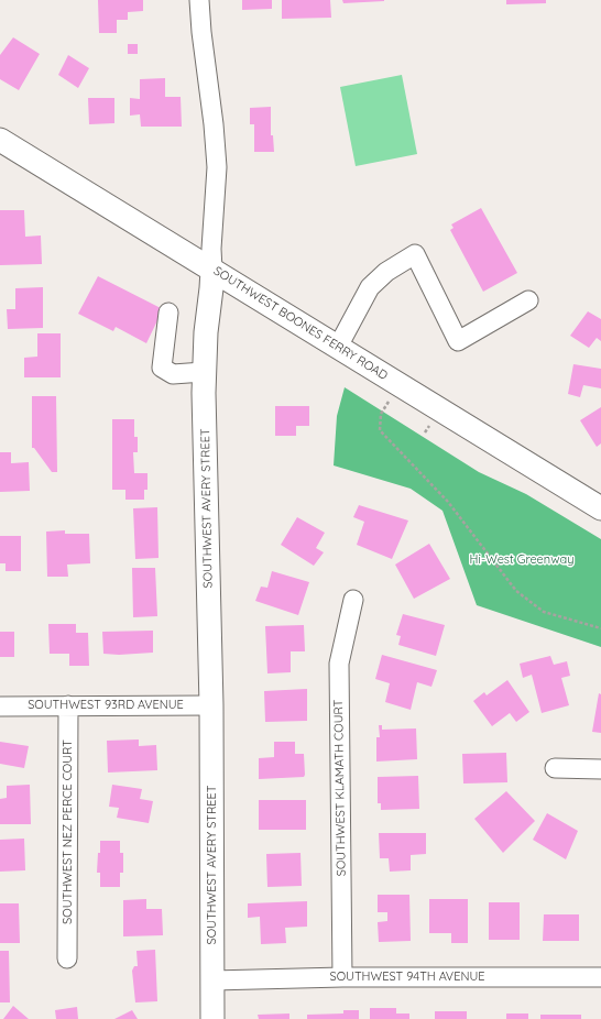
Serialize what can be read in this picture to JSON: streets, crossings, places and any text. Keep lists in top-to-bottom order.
{
  "streets": {
    "main road": ["SOUTHWEST BOONES FERRY ROAD", "SOUTHWEST AVERY STREET"],
    "street": [
      "SOUTHWEST 93RD AVENUE",
      "SOUTHWEST KLAMATH COURT",
      "SOUTHWEST NEZ PERCE COURT",
      "SOUTHWEST 94TH AVENUE"
    ]
  },
  "crossings": [
    ["SOUTHWEST BOONES FERRY ROAD", "SOUTHWEST AVERY STREET"],
    ["SOUTHWEST AVERY STREET", "SOUTHWEST 93RD AVENUE"],
    ["SOUTHWEST AVERY STREET", "SOUTHWEST 94TH AVENUE"],
    ["SOUTHWEST 93RD AVENUE", "SOUTHWEST NEZ PERCE COURT"],
    ["SOUTHWEST KLAMATH COURT", "SOUTHWEST 94TH AVENUE"]
  ],
  "parks": ["Hi-West Greenway"]
}
